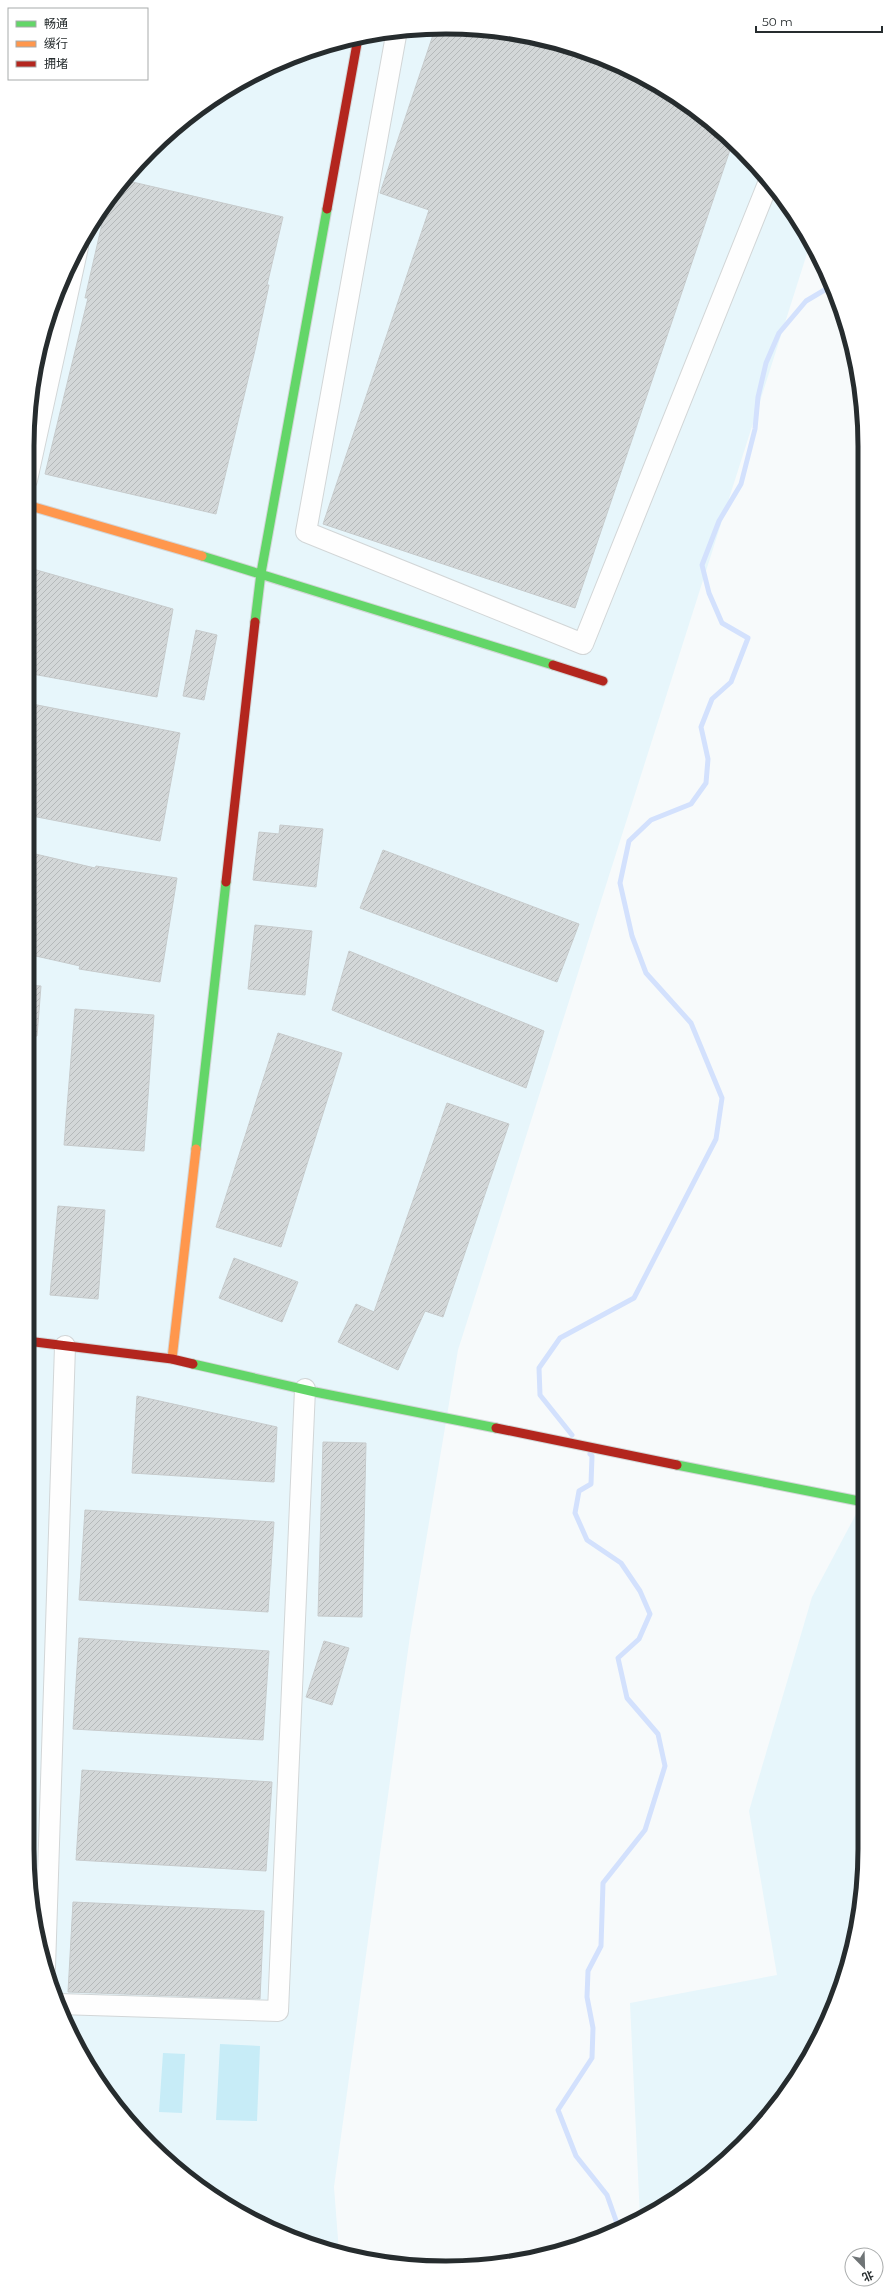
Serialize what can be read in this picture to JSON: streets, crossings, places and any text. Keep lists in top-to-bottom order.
{
  "legend": ["畅通", "缓行", "拥堵"],
  "scale_bar": "50 m",
  "north": "bottom right"
}
